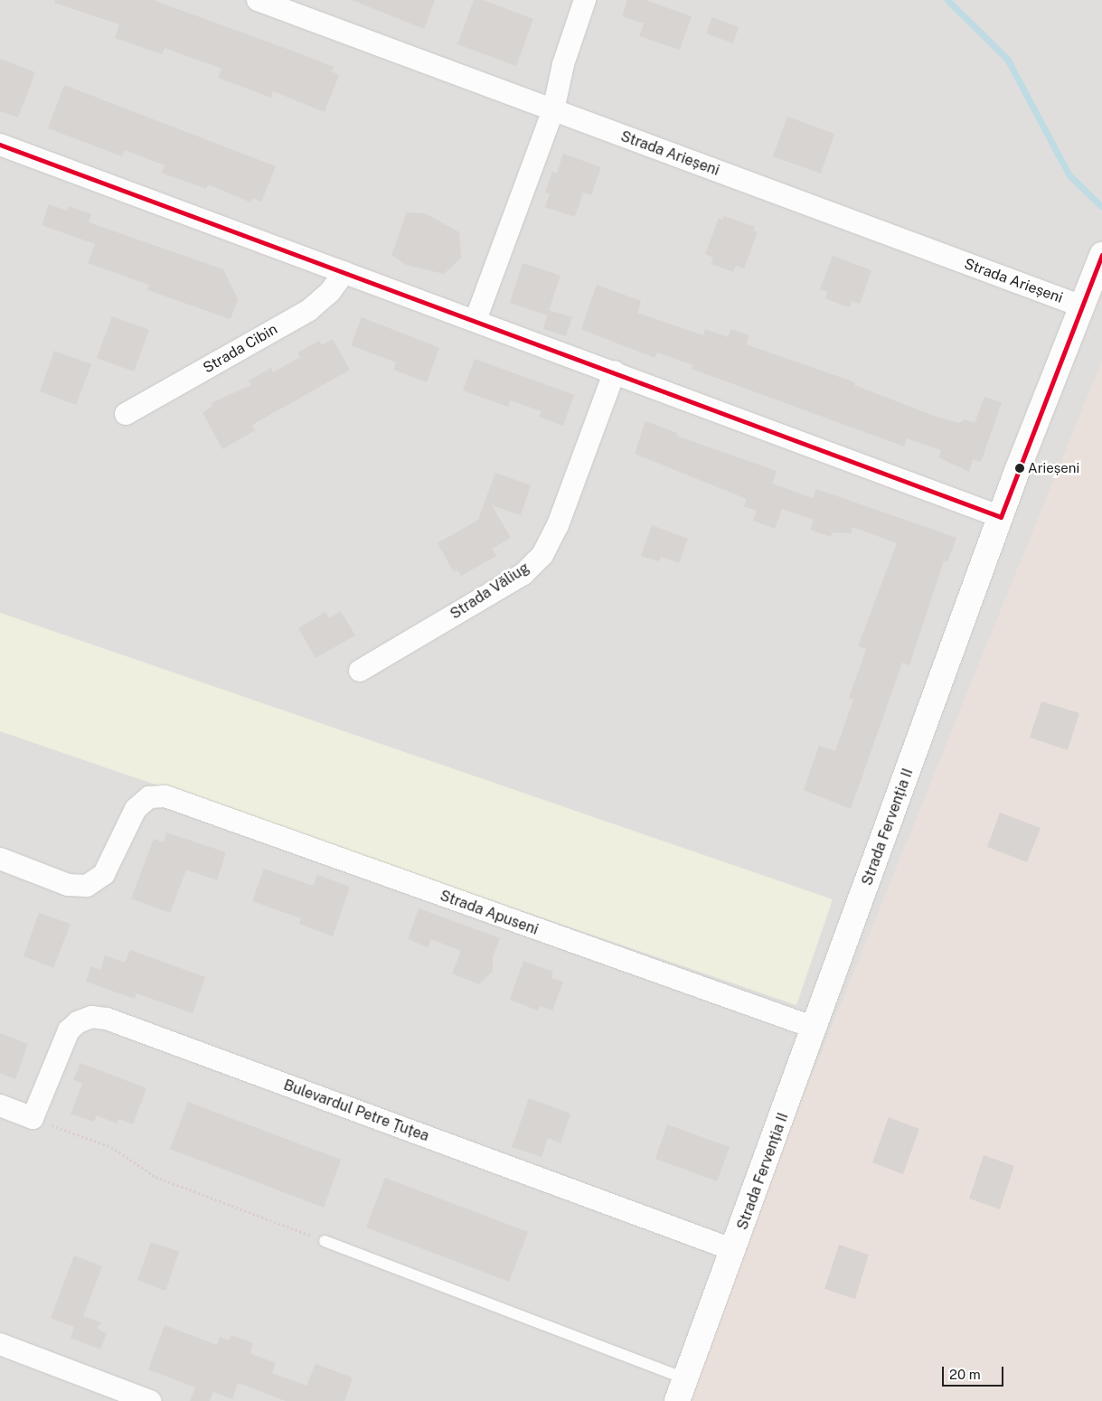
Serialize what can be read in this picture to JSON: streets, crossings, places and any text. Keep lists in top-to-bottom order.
{
  "streets": {
    "street": [
      "Strada Arieșeni",
      "Strada Cibin",
      "Strada Văliug",
      "Strada Fervenția II",
      "Strada Apuseni",
      "Bulevardul Petre Țuțea"
    ]
  },
  "crossings": [
    ["Strada Arieșeni", "Strada Fervenția II"],
    ["Strada Fervenția II", "Strada Apuseni"],
    ["Strada Fervenția II", "Bulevardul Petre Țuțea"]
  ],
  "places": ["Arieșeni"],
  "scale_bar": "20 m"
}
